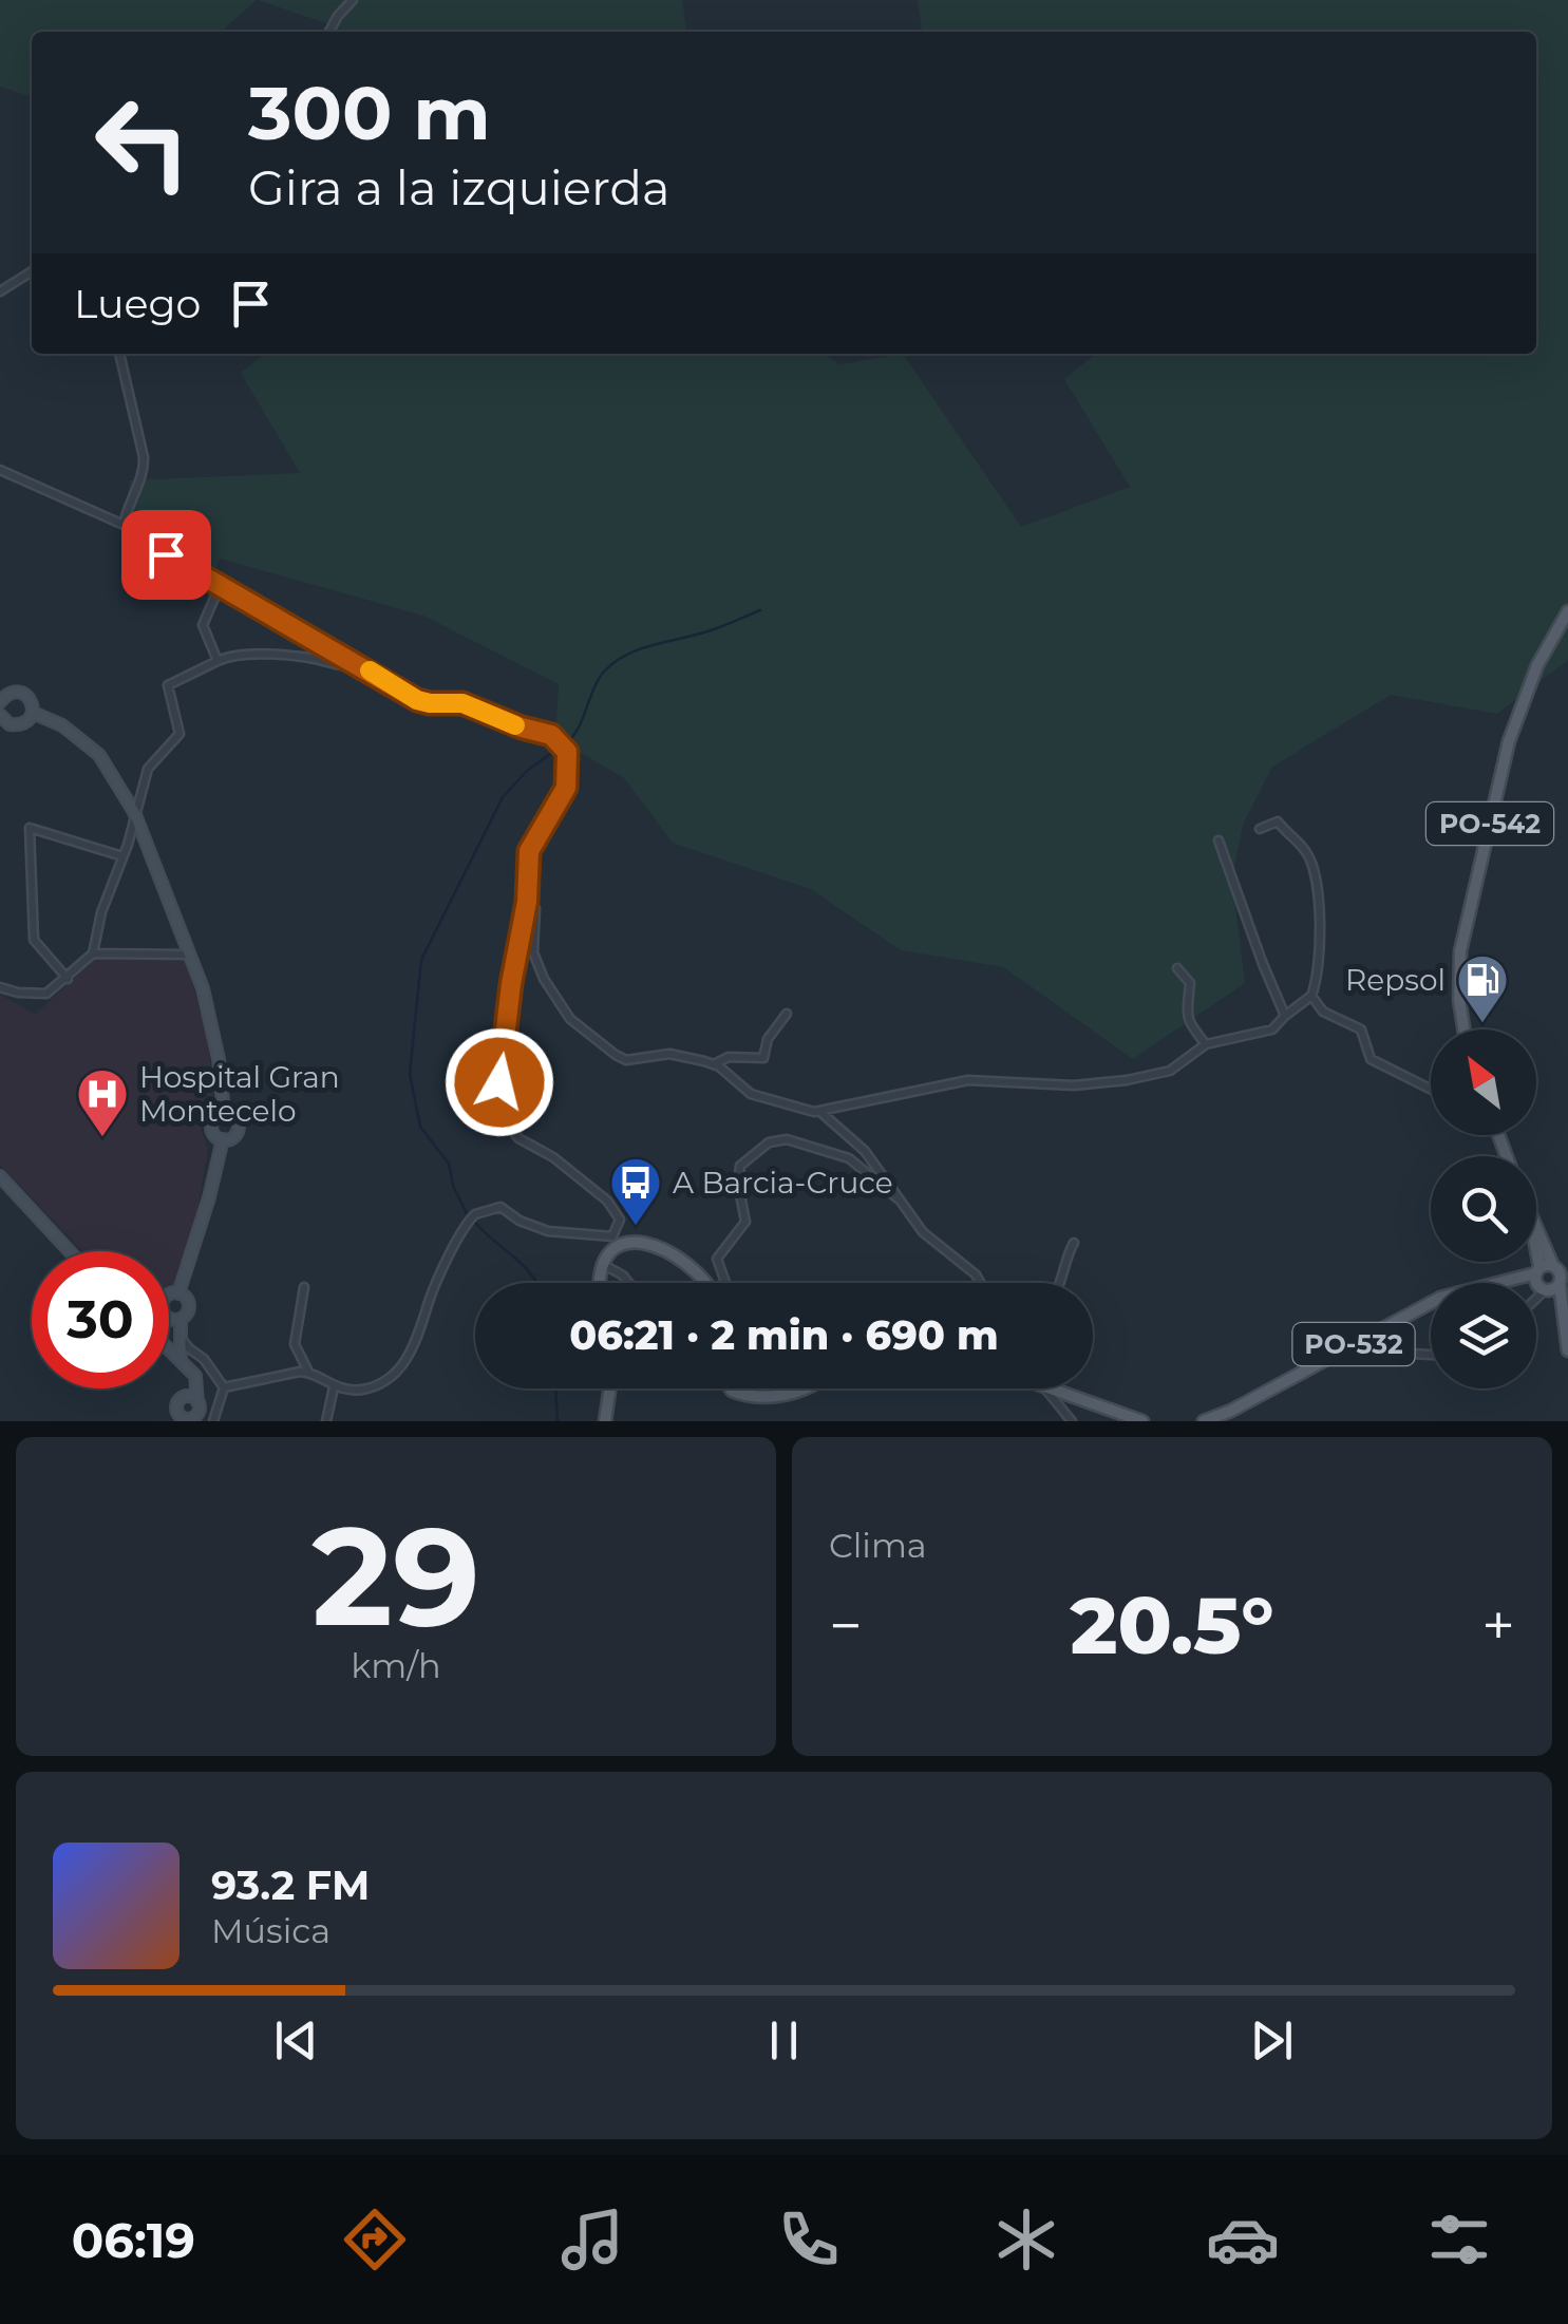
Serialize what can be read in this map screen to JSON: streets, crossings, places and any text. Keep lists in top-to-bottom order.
{
  "streets": {
    "main road": ["PO-542", "PO-532"]
  },
  "places": {
    "fuel station": ["Repsol"],
    "hospital": ["Hospital Gran Montecelo"],
    "bus stop": ["A Barcia-Cruce"]
  },
  "north": "top left",
  "page": {
    "turn": ["300 m", "Gira a la izquierda"],
    "then": "Luego",
    "limit": "30",
    "trip": "06:21 · 2 min · 690 m",
    "tile": [
      ["29", "km/h"],
      "Clima"
    ],
    "heat": ["−", "20.5°", "+"],
    "song": ["93.2 FM", "Música"],
    "tabs": "06:19"
  }
}
